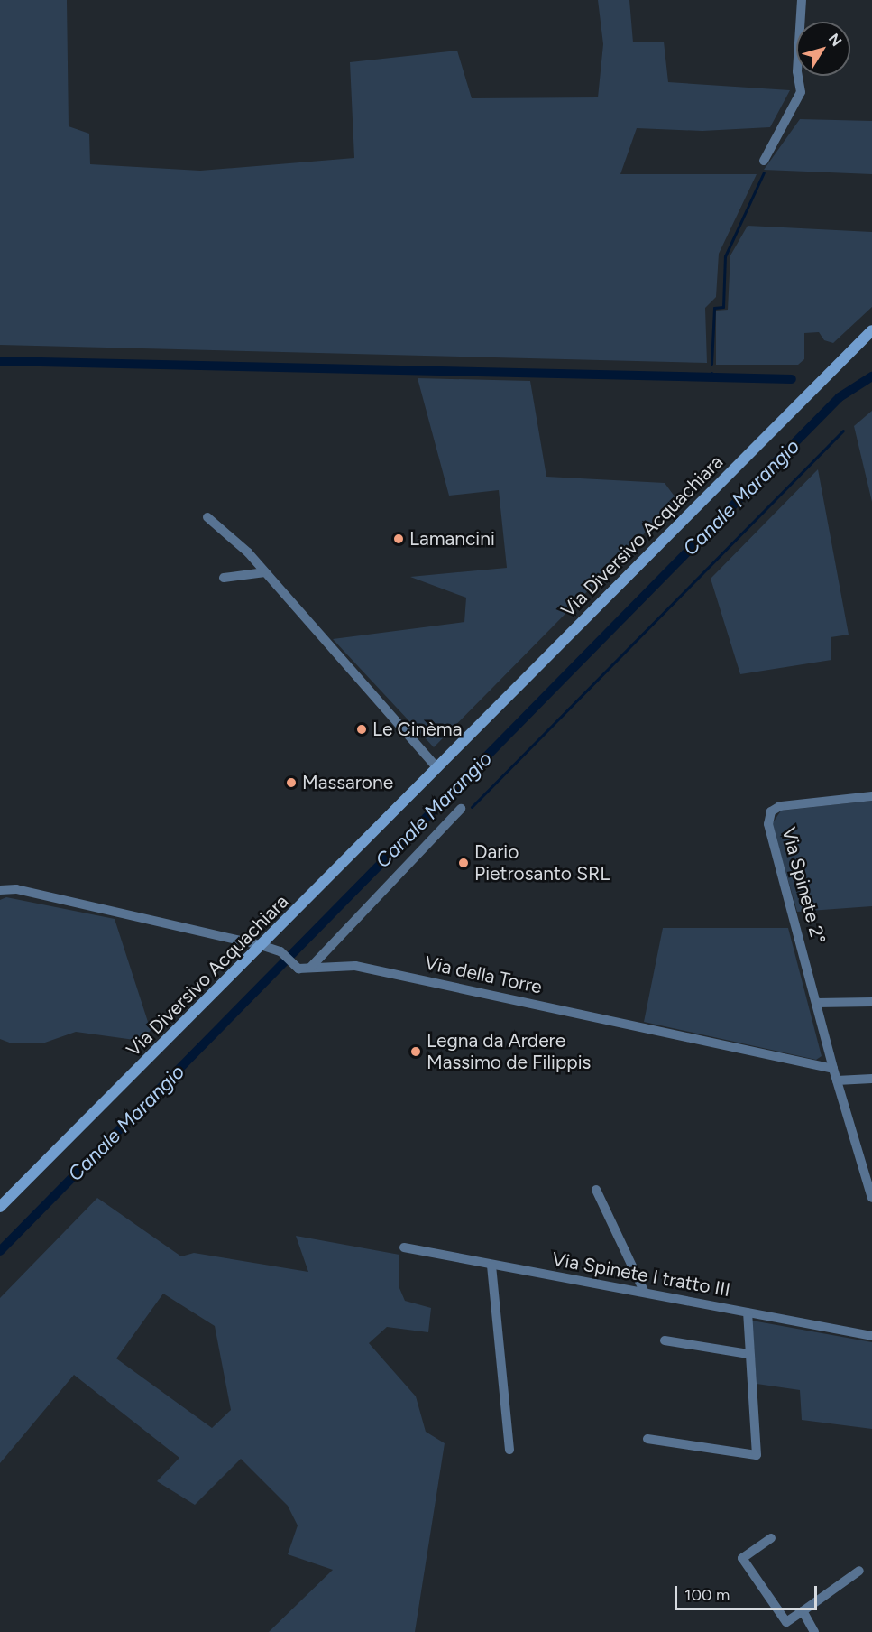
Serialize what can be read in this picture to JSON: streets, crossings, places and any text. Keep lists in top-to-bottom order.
{
  "streets": {
    "main road": ["Via Diversivo Acquachiara"],
    "street": ["Via Spinete 2°", "Via della Torre", "Via Spinete I tratto III"]
  },
  "crossings": [
    ["Via Diversivo Acquachiara", "Via della Torre"],
    ["Via Spinete 2°", "Via della Torre"]
  ],
  "water": ["Canale Marangio"],
  "places": [
    "Lamancini",
    "Le Cinèma",
    "Massarone",
    "Dario Pietrosanto SRL",
    "Legna da Ardere Massimo de Filippis"
  ],
  "scale_bar": "100 m",
  "north": "top right"
}
